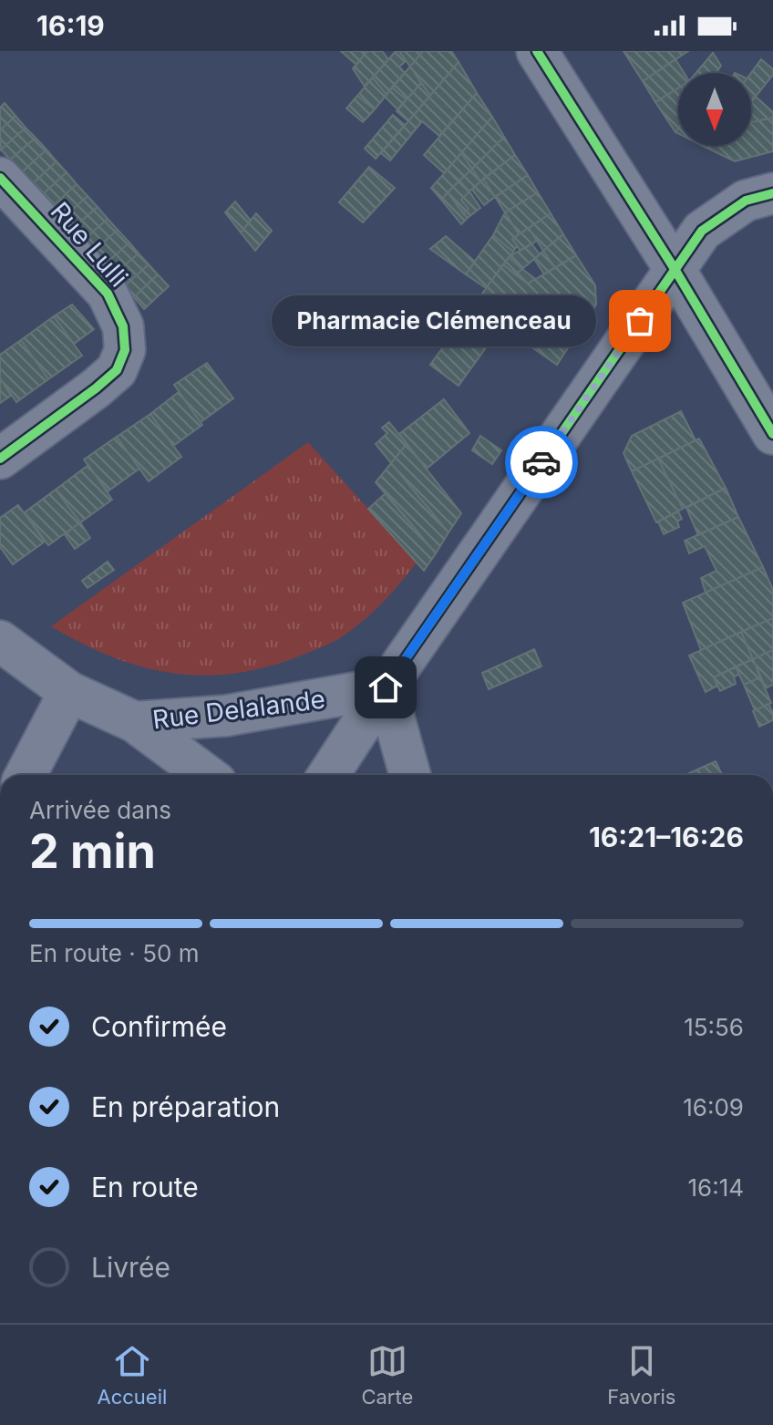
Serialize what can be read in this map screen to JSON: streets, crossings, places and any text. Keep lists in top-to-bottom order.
{
  "streets": {
    "street": ["Rue Lulli", "Rue Delalande"]
  },
  "places": ["Pharmacie Clémenceau"],
  "north": "bottom",
  "page": {
    "status": "16:19",
    "bubble": "Pharmacie Clémenceau",
    "heading": ["2 min", "Arrivée dans", "16:21–16:26"],
    "bar": "En route · 50 m",
    "list": [
      ["Confirmée", "15:56"],
      ["En préparation", "16:09"],
      ["En route", "16:14"],
      "Livrée"
    ],
    "tabs": ["Accueil", "Carte", "Favoris"]
  }
}
